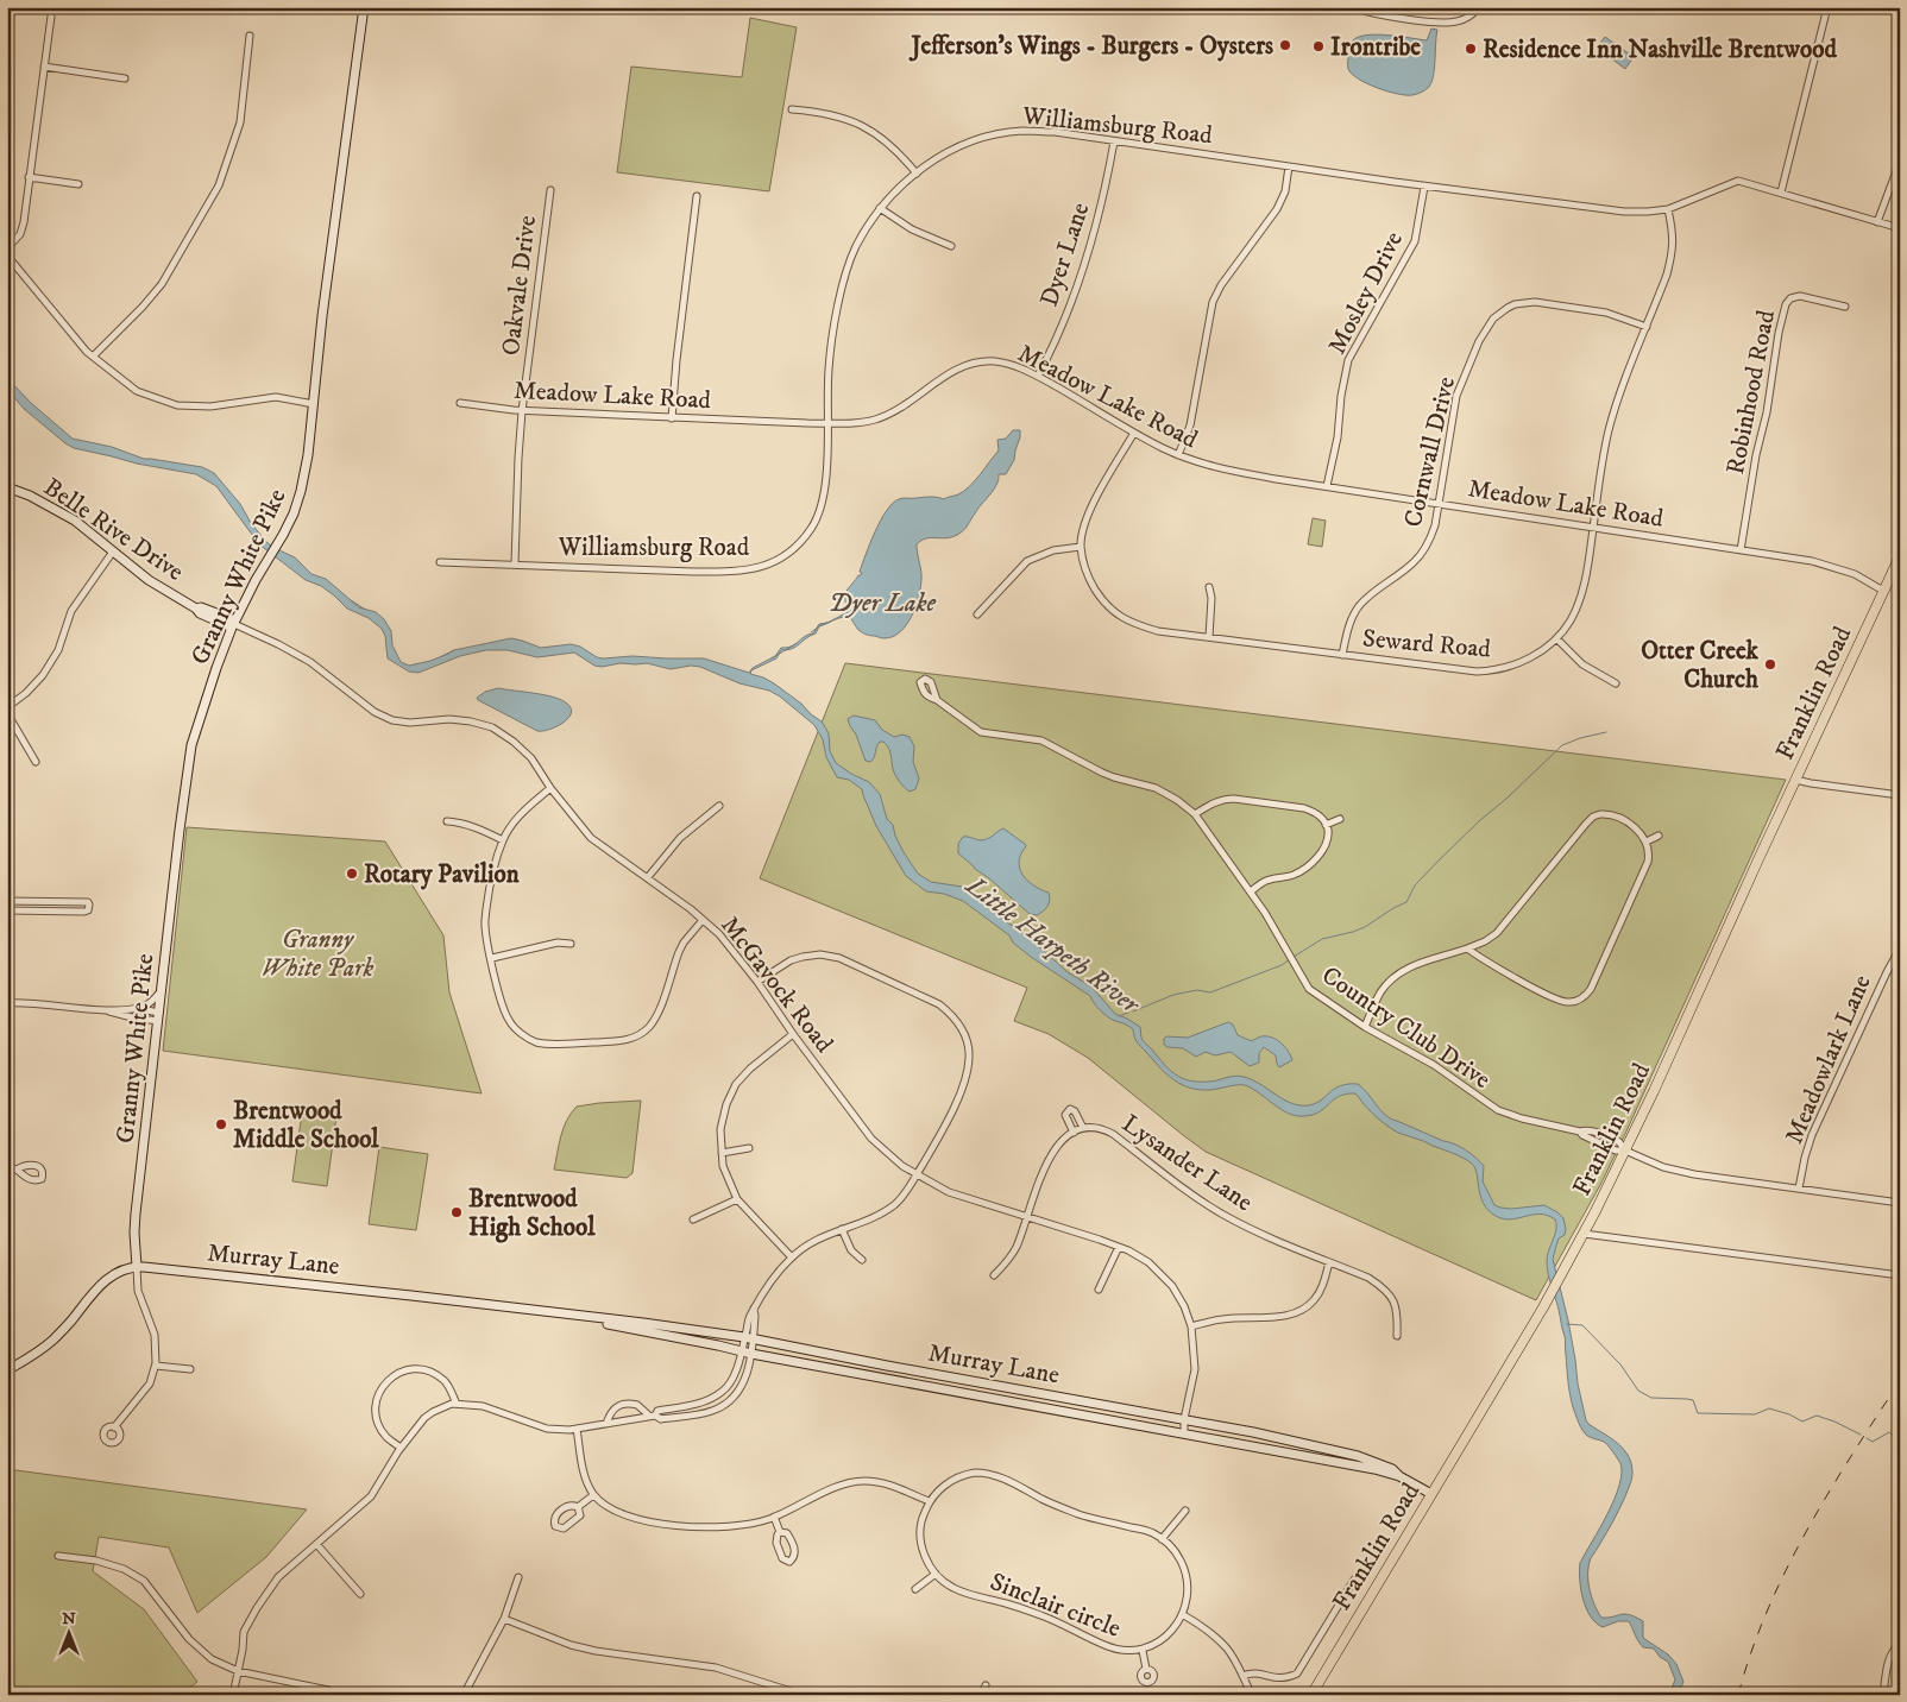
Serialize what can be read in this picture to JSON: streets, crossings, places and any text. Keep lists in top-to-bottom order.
{
  "streets": {
    "main road": [
      "Belle Rive Drive",
      "Granny White Pike",
      "Franklin Road",
      "Murray Lane"
    ],
    "street": [
      "Williamsburg Road",
      "Dyer Lane",
      "Oakvale Drive",
      "Mosley Drive",
      "Robinhood Road",
      "Meadow Lake Road",
      "Cornwall Drive",
      "Seward Road",
      "McGavock Road",
      "Country Club Drive",
      "Meadowlark Lane",
      "Lysander Lane",
      "Sinclair circle"
    ]
  },
  "crossings": [
    ["Williamsburg Road", "Dyer Lane"],
    ["Williamsburg Road", "Oakvale Drive"],
    ["Williamsburg Road", "Mosley Drive"],
    ["Williamsburg Road", "Meadow Lake Road"],
    ["Williamsburg Road", "Seward Road"],
    ["Dyer Lane", "Meadow Lake Road"],
    ["Oakvale Drive", "Meadow Lake Road"],
    ["Mosley Drive", "Meadow Lake Road"],
    ["Robinhood Road", "Meadow Lake Road"],
    ["Meadow Lake Road", "Cornwall Drive"],
    ["Meadow Lake Road", "Seward Road"],
    ["Meadow Lake Road", "Franklin Road"],
    ["Cornwall Drive", "Seward Road"],
    ["Belle Rive Drive", "Granny White Pike"],
    ["Belle Rive Drive", "McGavock Road"],
    ["Granny White Pike", "McGavock Road"],
    ["Granny White Pike", "Murray Lane"],
    ["Franklin Road", "Country Club Drive"],
    ["Franklin Road", "Murray Lane"],
    ["McGavock Road", "Lysander Lane"],
    ["McGavock Road", "Murray Lane"],
    ["Country Club Drive", "Meadowlark Lane"]
  ],
  "water": ["Dyer Lake", "Little Harpeth River"],
  "parks": ["Granny White Park"],
  "places": [
    "Jefferson's Wings - Burgers - Oysters",
    "Irontribe",
    "Residence Inn Nashville Brentwood",
    "Otter Creek Church",
    "Rotary Pavilion",
    "Brentwood Middle School",
    "Brentwood High School"
  ],
  "north": "top"
}
